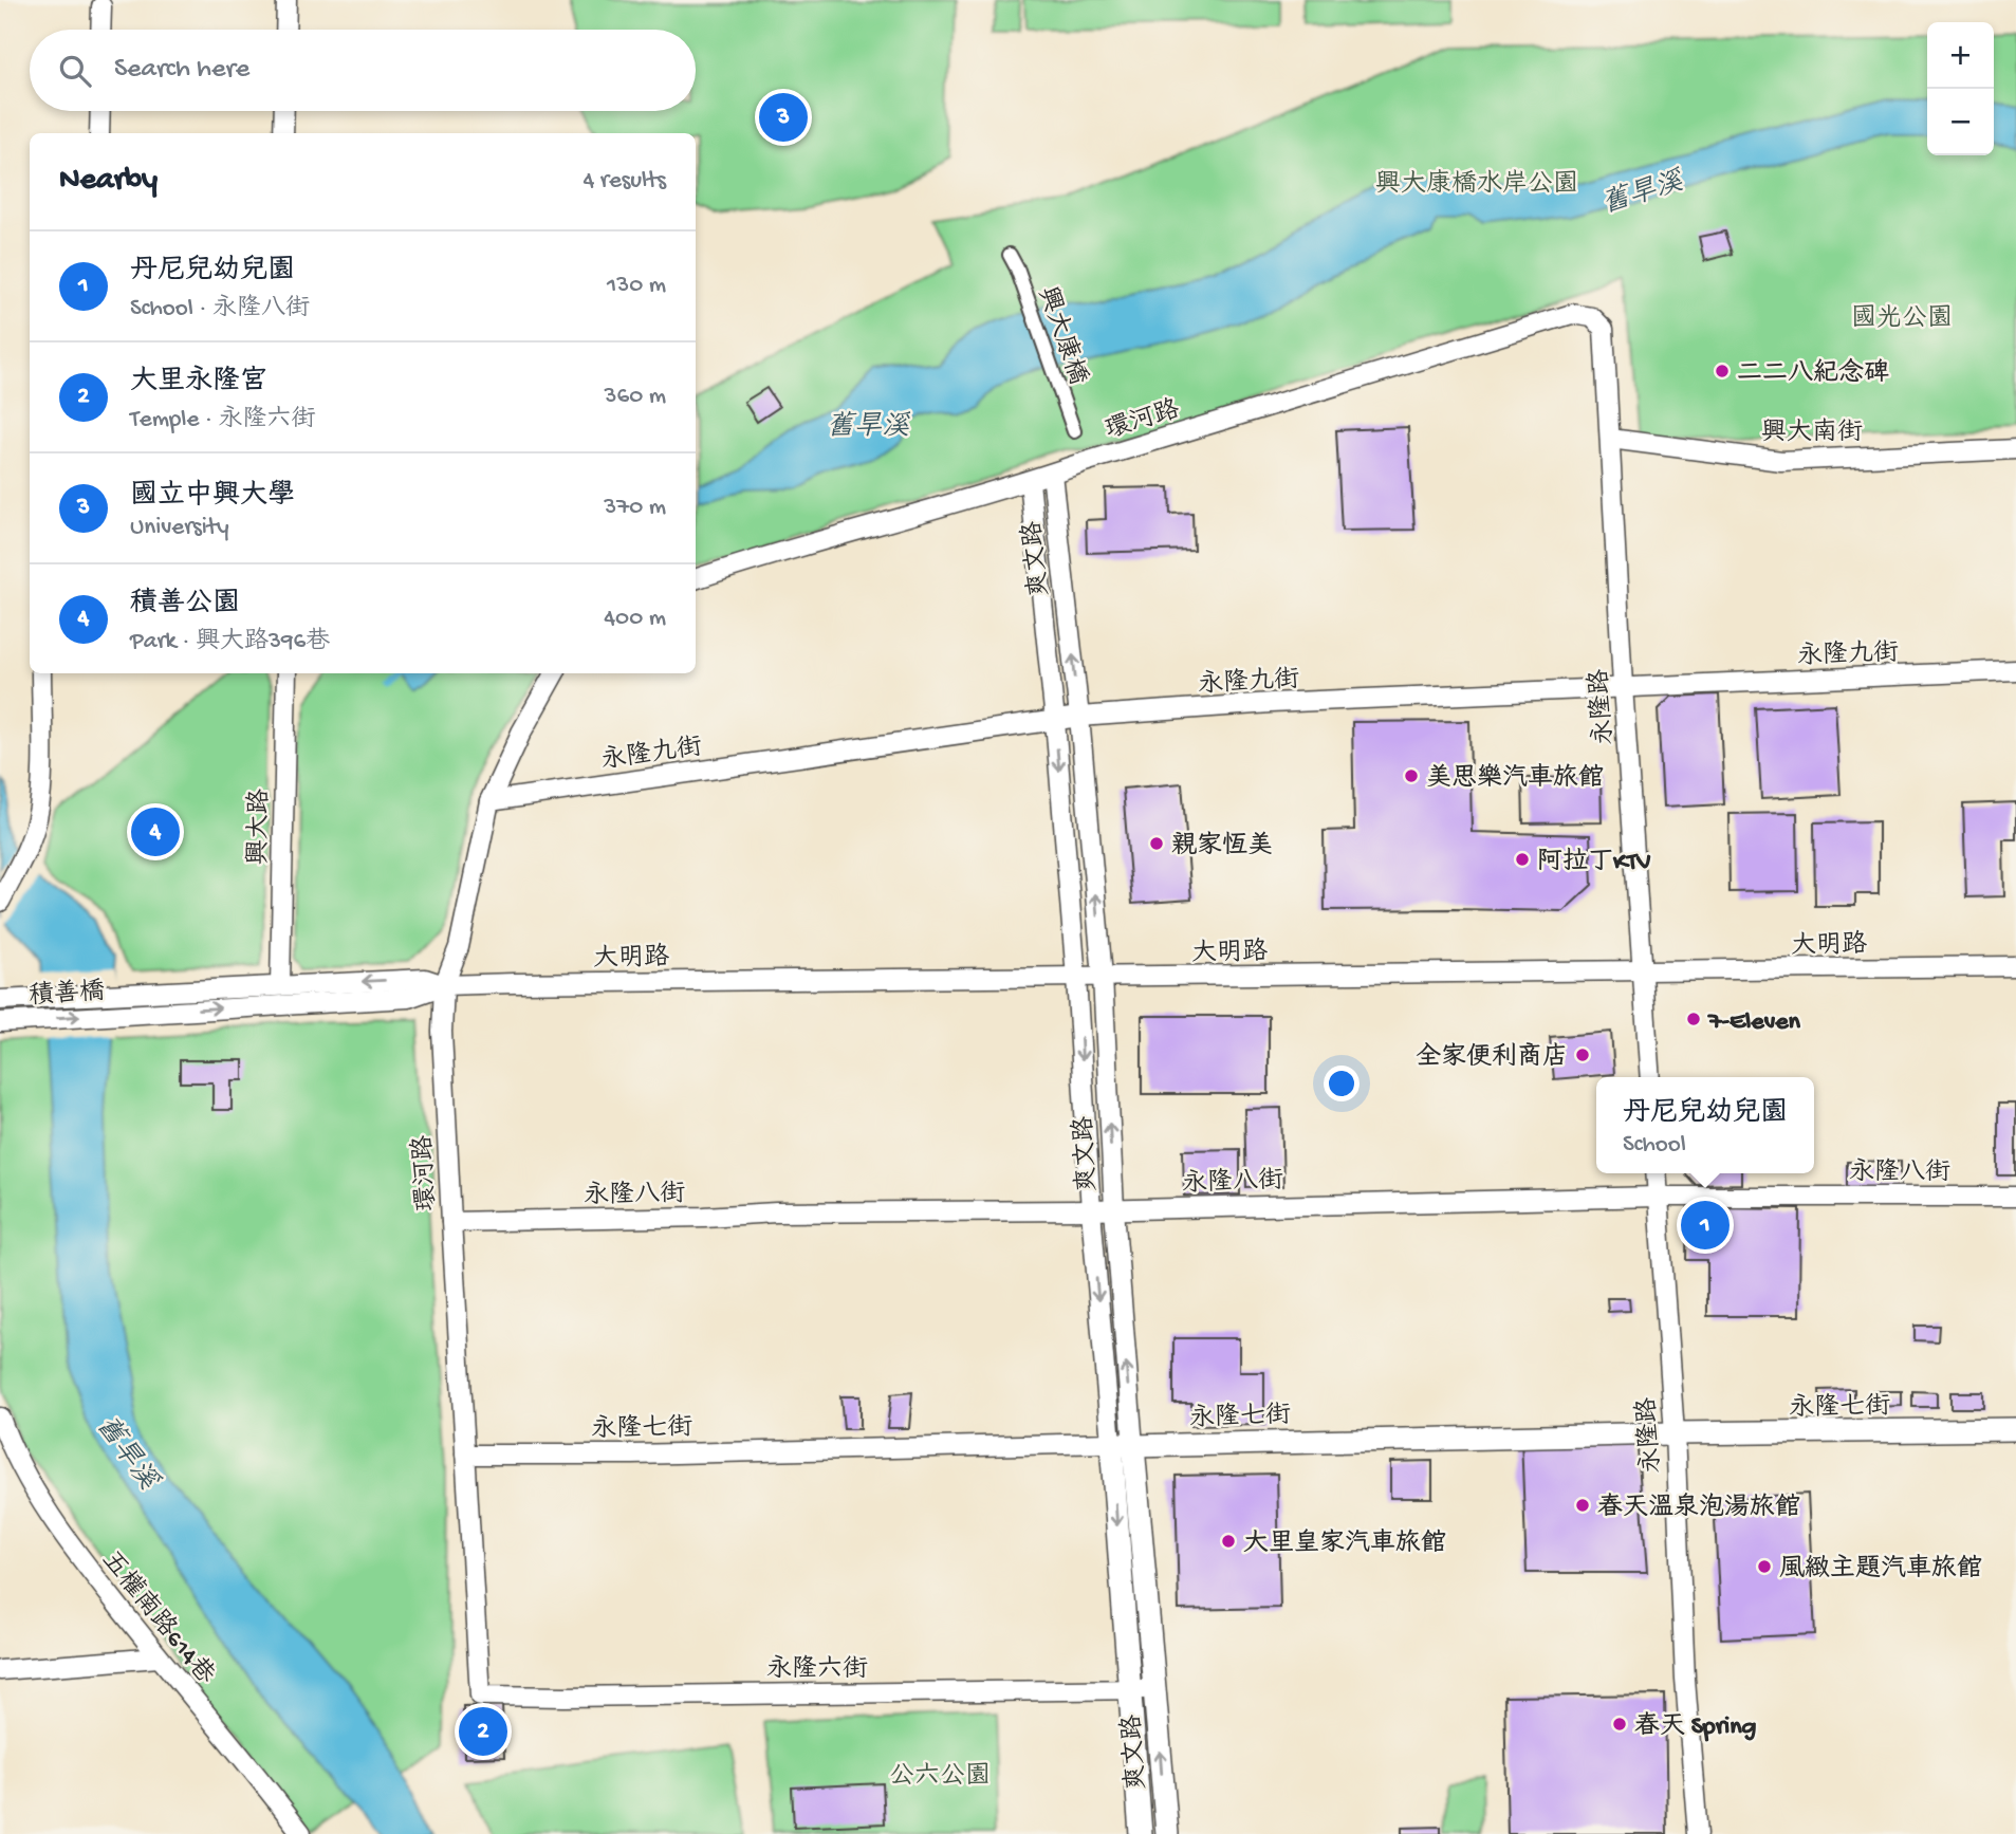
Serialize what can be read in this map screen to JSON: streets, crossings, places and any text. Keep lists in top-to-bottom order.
{
  "streets": {
    "street": [
      "興大康橋",
      "環河路",
      "興大南街",
      "爽文路",
      "永隆九街",
      "永隆路",
      "興大路",
      "大明路",
      "積善橋",
      "永隆八街",
      "永隆七街",
      "五權南路614巷",
      "永隆六街"
    ]
  },
  "crossings": [
    ["環河路", "爽文路"],
    ["環河路", "永隆九街"],
    ["環河路", "永隆路"],
    ["環河路", "大明路"],
    ["環河路", "永隆八街"],
    ["環河路", "永隆七街"],
    ["環河路", "永隆六街"],
    ["興大南街", "永隆路"],
    ["爽文路", "永隆九街"],
    ["爽文路", "大明路"],
    ["爽文路", "永隆八街"],
    ["爽文路", "永隆七街"],
    ["爽文路", "永隆六街"],
    ["永隆九街", "永隆路"],
    ["永隆路", "大明路"],
    ["永隆路", "永隆八街"],
    ["永隆路", "永隆七街"],
    ["興大路", "大明路"],
    ["大明路", "積善橋"]
  ],
  "water": ["舊旱溪"],
  "parks": ["興大康橋水岸公園", "國光公園", "公六公園"],
  "places": [
    "二二八紀念碑",
    "美思樂汽車旅館",
    "親家恆美",
    "阿拉丁KTV",
    "7-Eleven",
    "全家便利商店",
    "春天溫泉泡湯旅館",
    "大里皇家汽車旅館",
    "風緻主題汽車旅館",
    "春天 Spring"
  ],
  "page": {
    "map_buttons": ["+", "−"],
    "search": "Search here",
    "pins": [
      "3",
      "4",
      "1",
      "2"
    ],
    "heading": ["Nearby", "4 results"],
    "list": [
      {
        "mark": "1",
        "name": "丹尼兒幼兒園",
        "note": "School · 永隆八街",
        "value": "130 m"
      },
      {
        "mark": "2",
        "name": "大里永隆宮",
        "note": "Temple · 永隆六街",
        "value": "360 m"
      },
      {
        "mark": "3",
        "name": "國立中興大學",
        "note": "University",
        "value": "370 m"
      },
      {
        "mark": "4",
        "name": "積善公園",
        "note": "Park · 興大路396巷",
        "value": "400 m"
      }
    ],
    "popup": ["丹尼兒幼兒園", "School"]
  }
}
